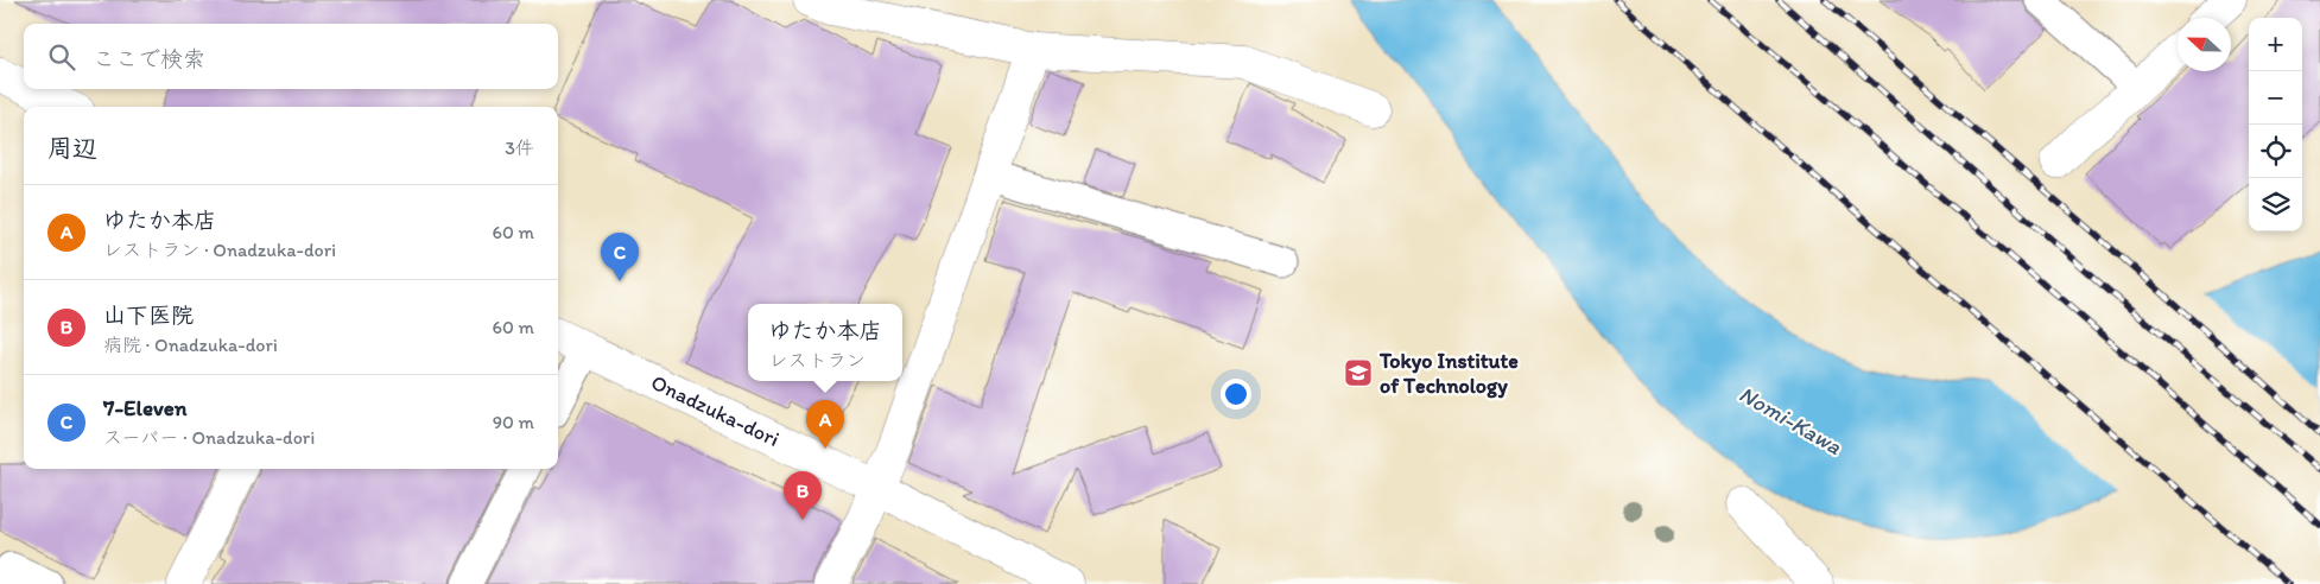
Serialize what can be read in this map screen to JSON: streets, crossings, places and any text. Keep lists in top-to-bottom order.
{
  "streets": {
    "street": ["Onadzuka-dori"]
  },
  "water": ["Nomi-Kawa"],
  "places": {
    "school or university": ["Tokyo Institute of Technology"]
  },
  "north": "left",
  "page": {
    "map_buttons": ["+", "−"],
    "search": "ここで検索",
    "heading": ["周辺", "3件"],
    "list": [
      {
        "mark": "A",
        "name": "ゆたか本店",
        "note": "レストラン · Onadzuka-dori",
        "value": "60 m"
      },
      {
        "mark": "B",
        "name": "山下医院",
        "note": "病院 · Onadzuka-dori",
        "value": "60 m"
      },
      {
        "mark": "C",
        "name": "7-Eleven",
        "note": "スーパー · Onadzuka-dori",
        "value": "90 m"
      }
    ],
    "pins": ["C", "A", "B"],
    "popup": ["ゆたか本店", "レストラン"]
  }
}
